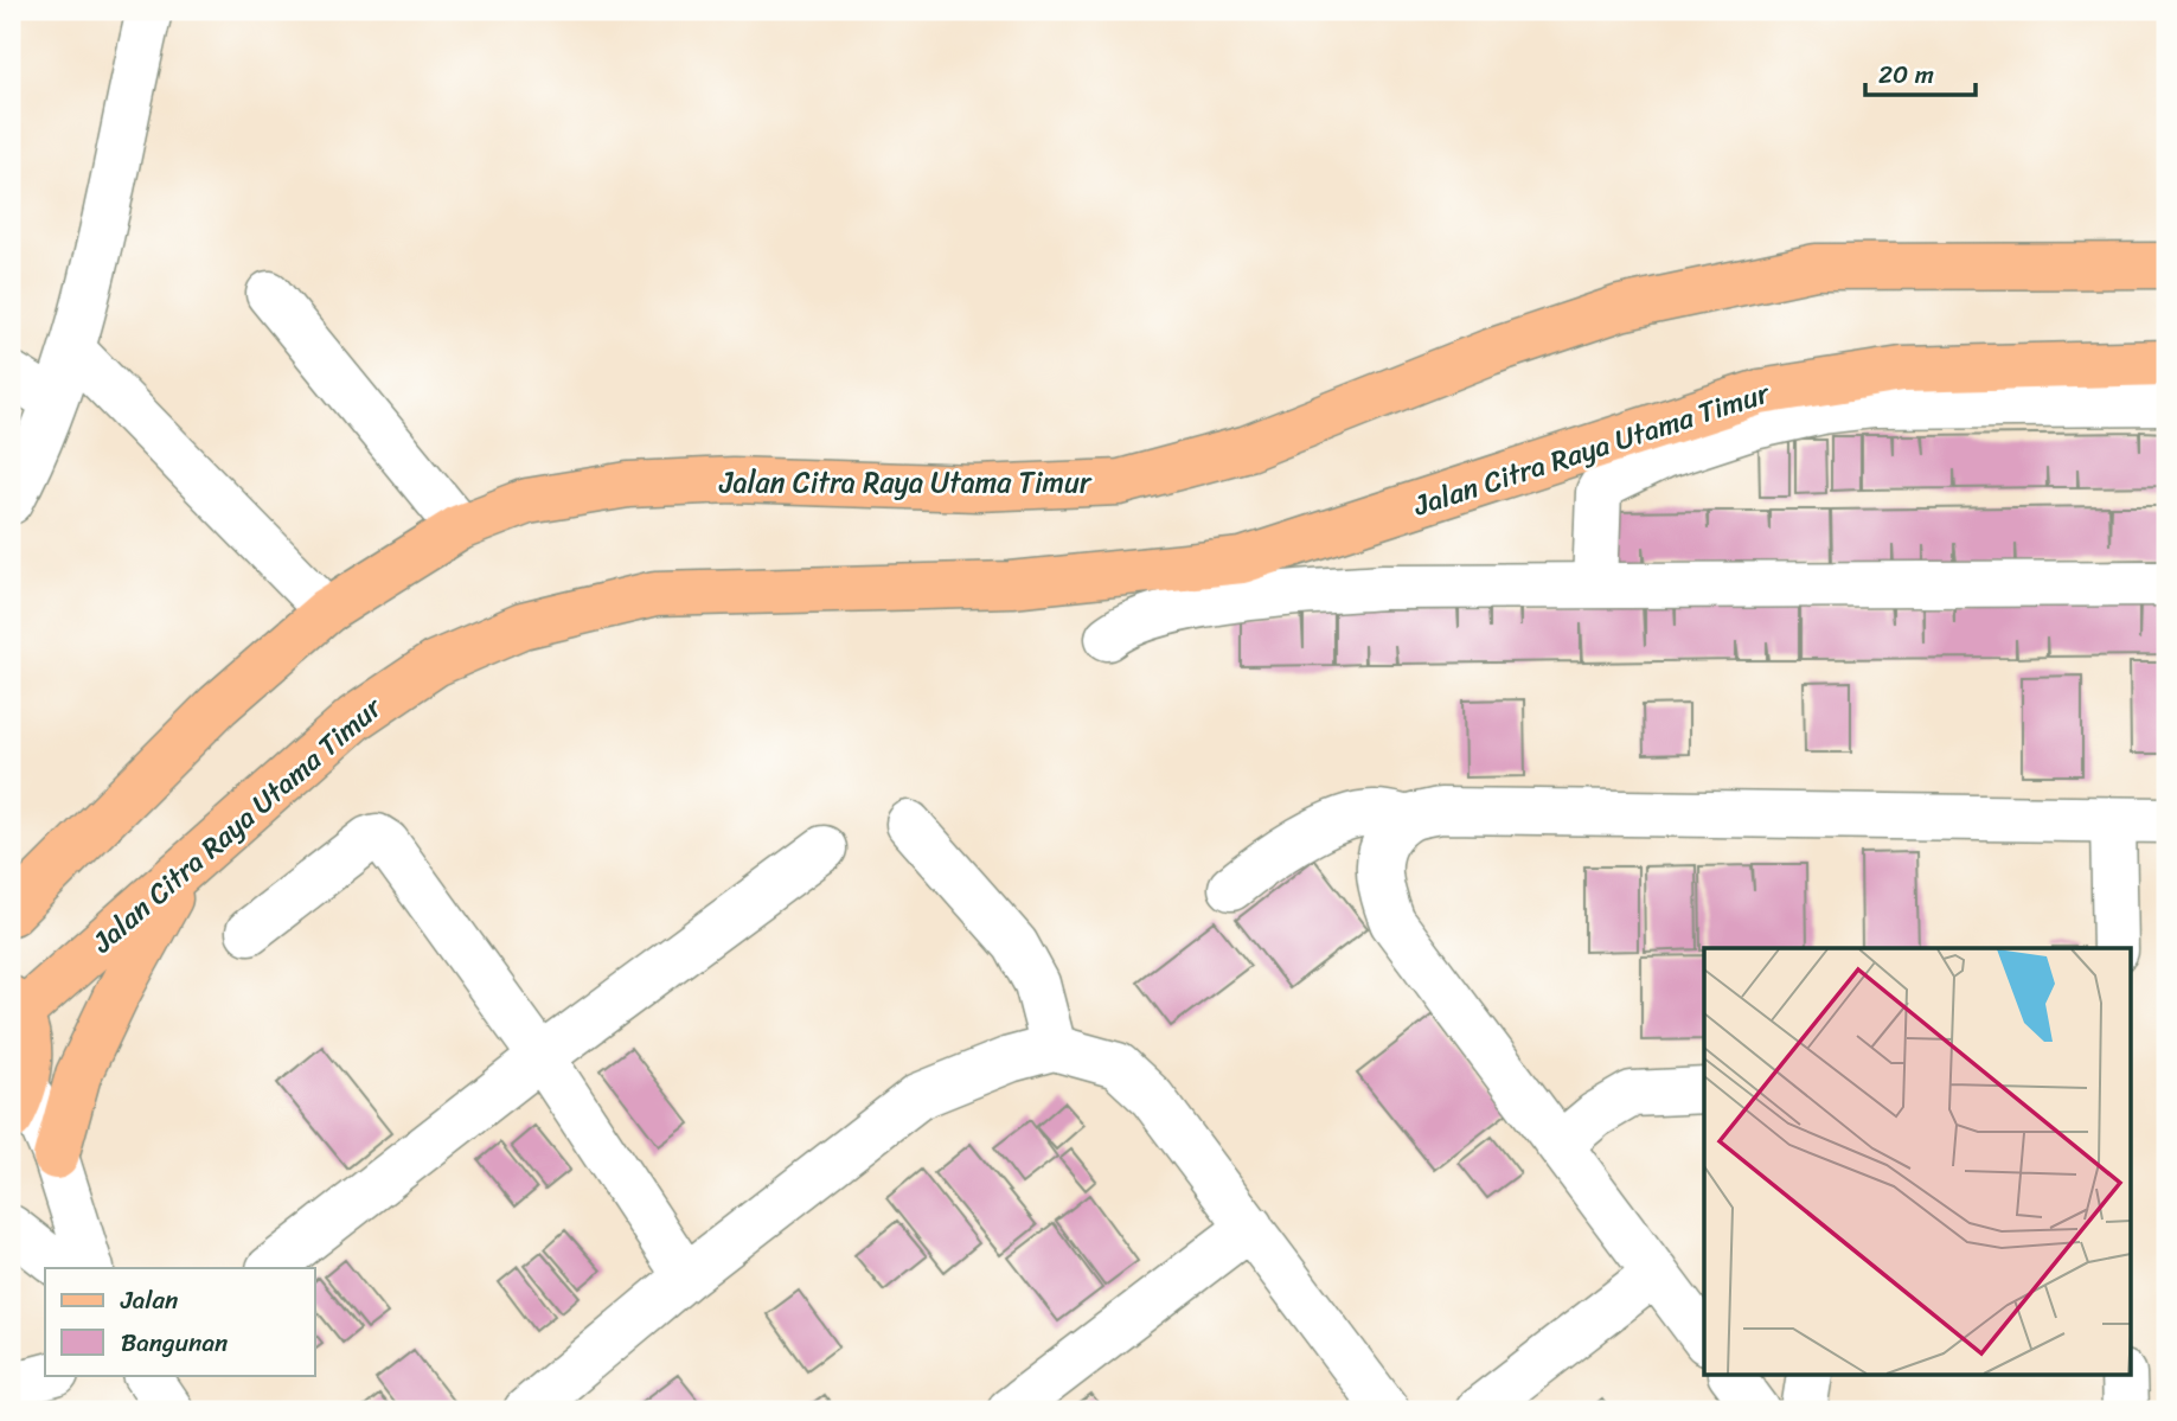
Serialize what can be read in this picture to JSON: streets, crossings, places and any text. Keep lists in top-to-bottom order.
{
  "streets": {
    "main road": ["Jalan Citra Raya Utama Timur"]
  },
  "legend": ["Jalan", "Bangunan"],
  "scale_bar": "20 m"
}
